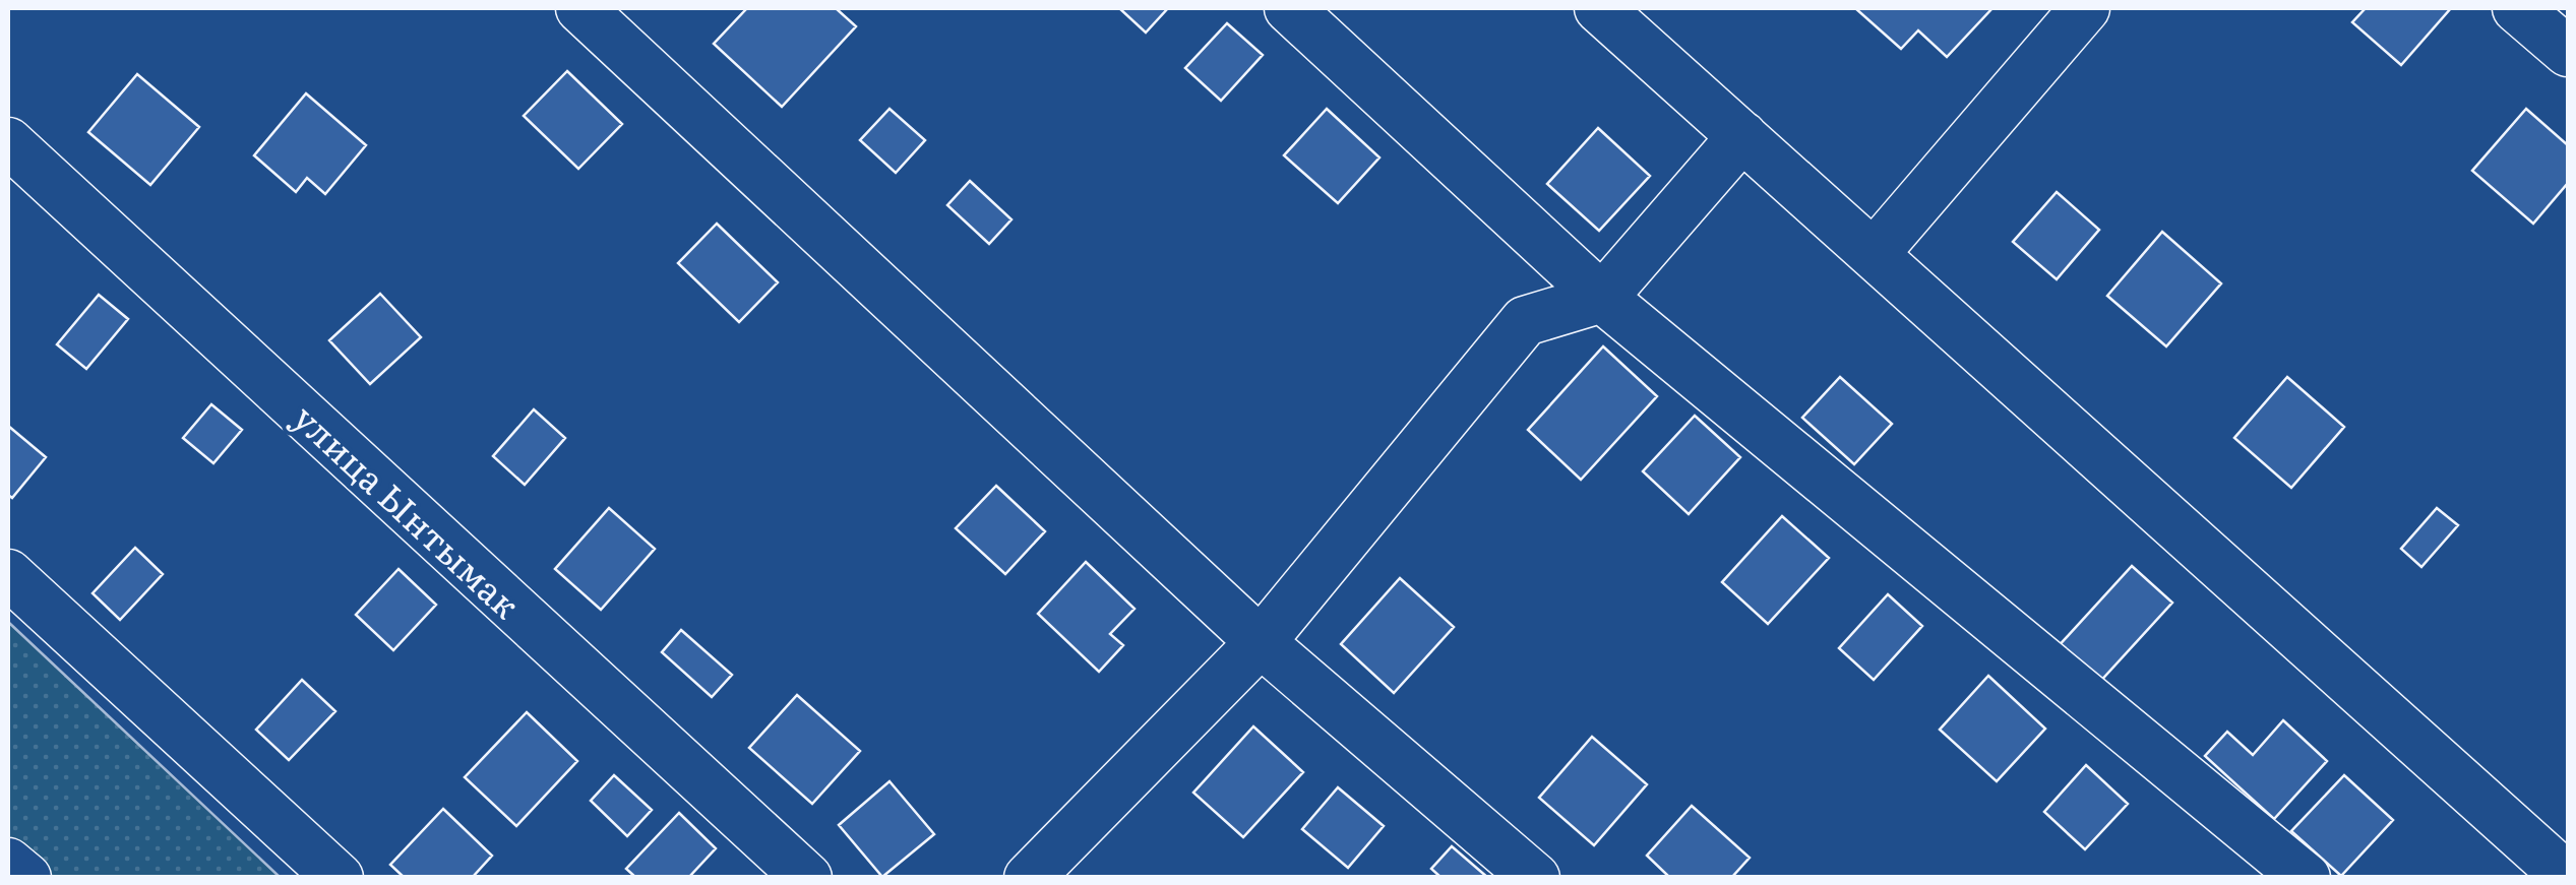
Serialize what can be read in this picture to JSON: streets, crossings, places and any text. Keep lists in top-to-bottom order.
{
  "streets": {
    "street": ["улица Ынтымак"]
  }
}
